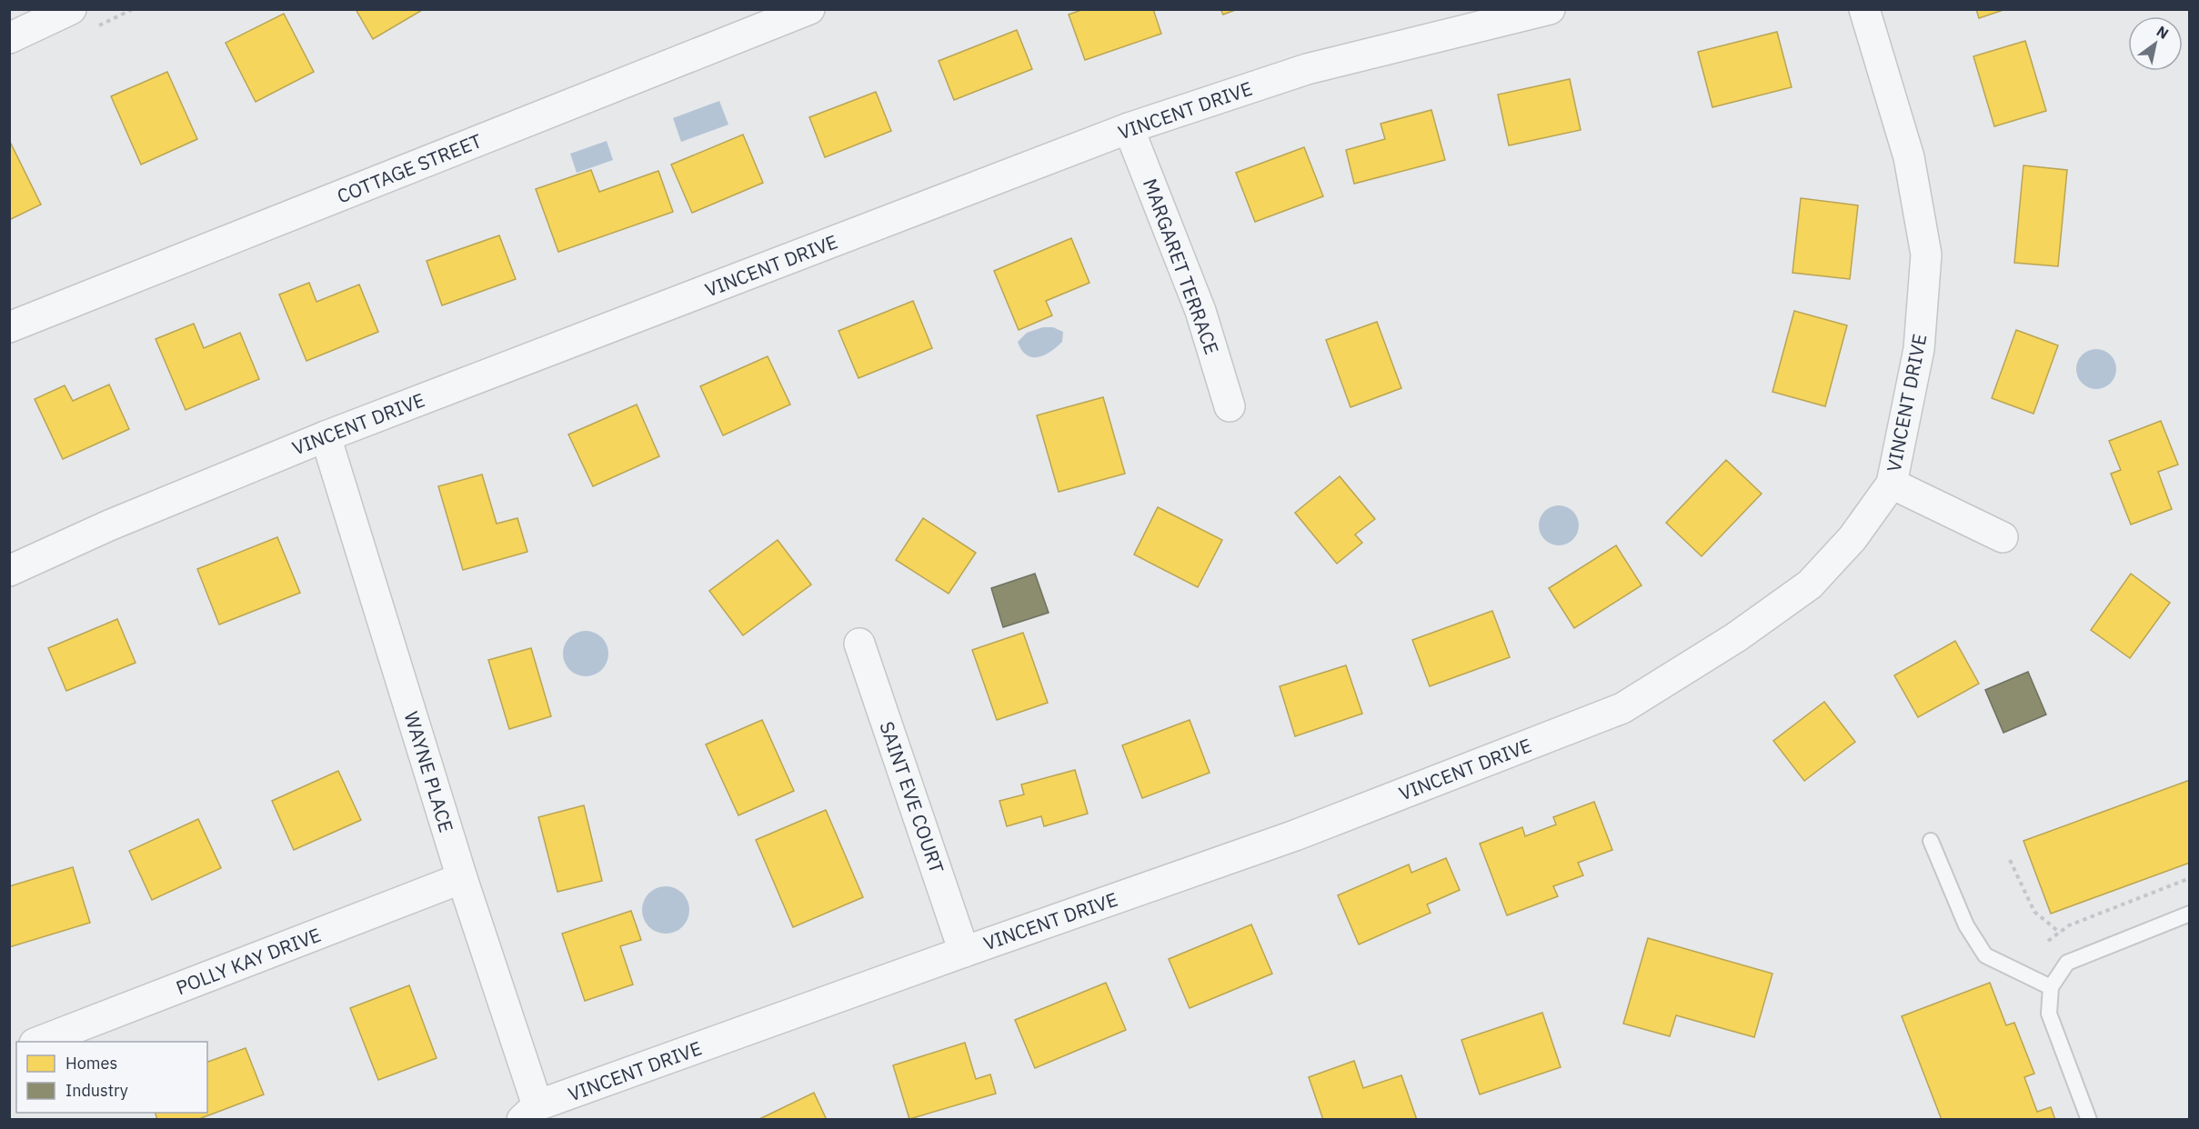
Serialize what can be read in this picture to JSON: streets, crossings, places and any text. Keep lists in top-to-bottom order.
{
  "streets": {
    "street": [
      "VINCENT DRIVE",
      "COTTAGE STREET",
      "MARGARET TERRACE",
      "WAYNE PLACE",
      "SAINT EVE COURT",
      "POLLY KAY DRIVE"
    ]
  },
  "crossings": [
    ["VINCENT DRIVE", "MARGARET TERRACE"],
    ["VINCENT DRIVE", "WAYNE PLACE"],
    ["VINCENT DRIVE", "SAINT EVE COURT"],
    ["WAYNE PLACE", "POLLY KAY DRIVE"]
  ],
  "legend": ["Homes", "Industry"],
  "north": "top right"
}
